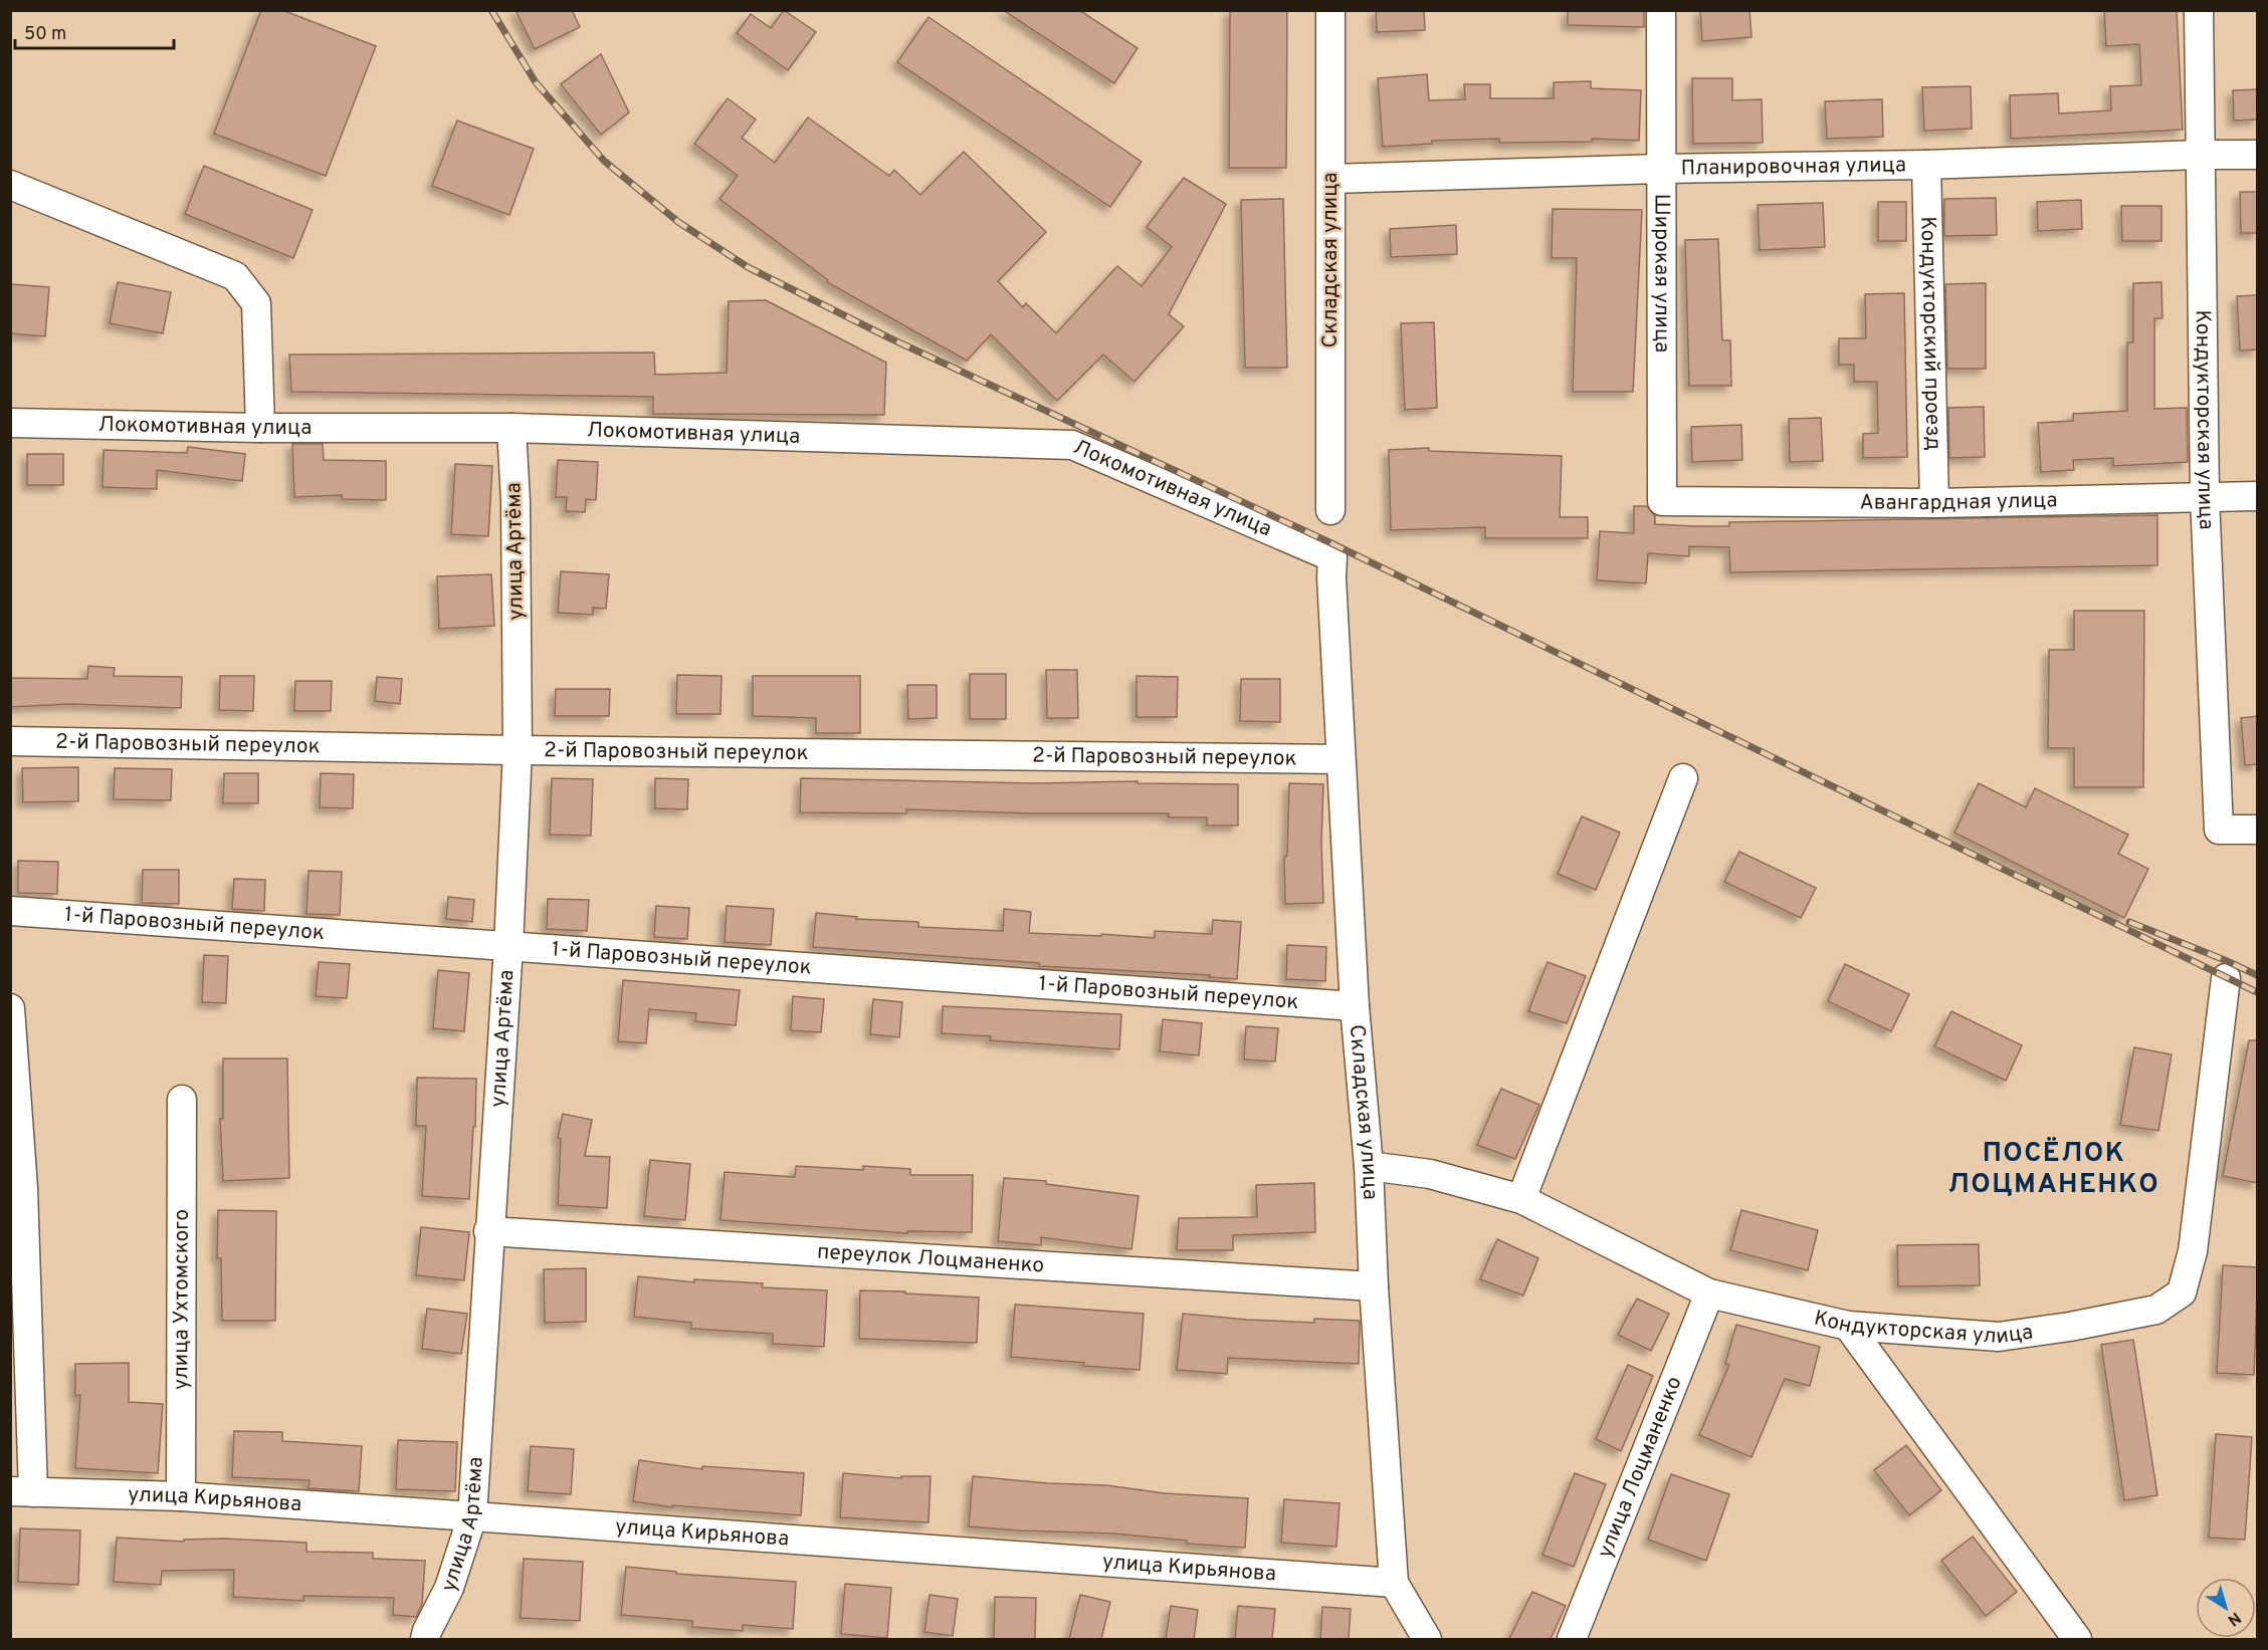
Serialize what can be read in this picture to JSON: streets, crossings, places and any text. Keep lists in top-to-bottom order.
{
  "streets": {
    "street": [
      "Планировочная улица",
      "Складская улица",
      "Широкая улица",
      "Кондукторский проезд",
      "Кондукторская улица",
      "Локомотивная улица",
      "Авангардная улица",
      "улица Артёма",
      "2-й Паровозный переулок",
      "1-й Паровозный переулок",
      "переулок Лоцманенко",
      "улица Ухтомского",
      "улица Лоцманенко",
      "улица Кирьянова"
    ]
  },
  "crossings": [
    ["Планировочная улица", "Складская улица"],
    ["Планировочная улица", "Широкая улица"],
    ["Планировочная улица", "Кондукторский проезд"],
    ["Планировочная улица", "Кондукторская улица"],
    ["Складская улица", "Кондукторская улица"],
    ["Складская улица", "Локомотивная улица"],
    ["Складская улица", "2-й Паровозный переулок"],
    ["Складская улица", "1-й Паровозный переулок"],
    ["Складская улица", "переулок Лоцманенко"],
    ["Складская улица", "улица Кирьянова"],
    ["Широкая улица", "Авангардная улица"],
    ["Кондукторский проезд", "Авангардная улица"],
    ["Кондукторская улица", "Авангардная улица"],
    ["Кондукторская улица", "улица Лоцманенко"],
    ["Локомотивная улица", "улица Артёма"],
    ["улица Артёма", "2-й Паровозный переулок"],
    ["улица Артёма", "1-й Паровозный переулок"],
    ["улица Артёма", "переулок Лоцманенко"],
    ["улица Артёма", "улица Кирьянова"],
    ["улица Ухтомского", "улица Кирьянова"]
  ],
  "districts": ["ПОСЁЛОК ЛОЦМАНЕНКО"],
  "scale_bar": "50 m",
  "north": "bottom right"
}
